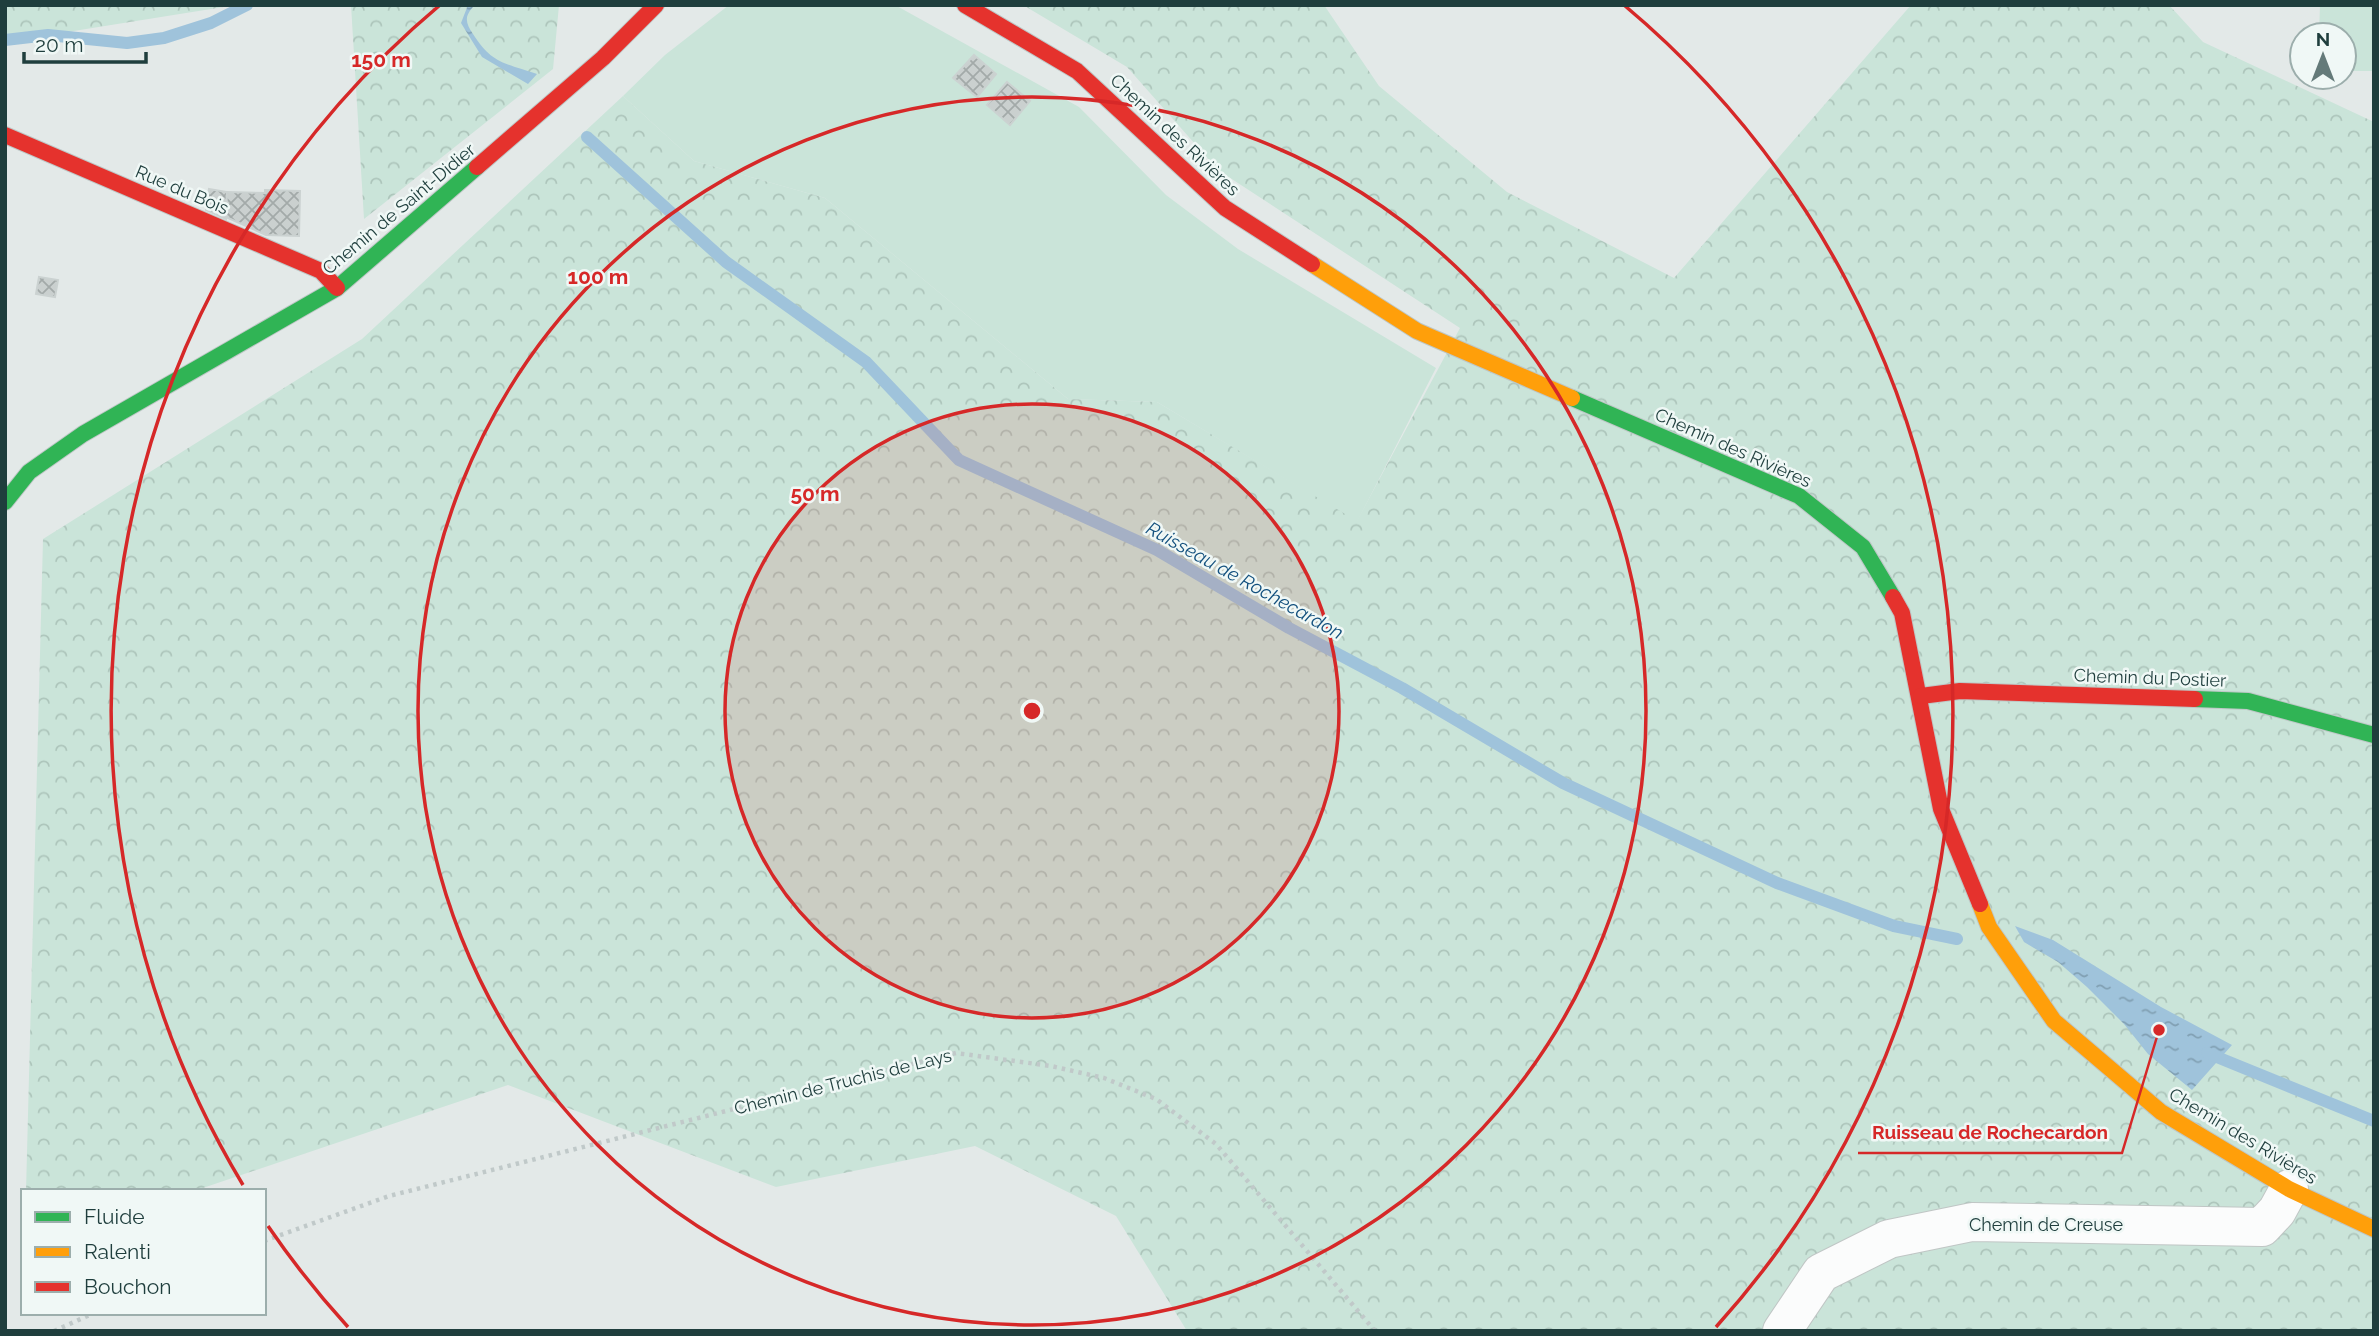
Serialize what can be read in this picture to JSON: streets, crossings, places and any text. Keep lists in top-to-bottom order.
{
  "streets": {
    "street": [
      "Chemin des Rivières",
      "Rue du Bois",
      "Chemin de Saint-Didier",
      "Chemin du Postier",
      "Chemin de Creuse"
    ],
    "path": ["Chemin de Truchis de Lays"]
  },
  "crossings": [
    ["Chemin des Rivières", "Chemin du Postier"],
    ["Chemin des Rivières", "Chemin de Creuse"],
    ["Rue du Bois", "Chemin de Saint-Didier"]
  ],
  "water": ["Ruisseau de Rochecardon"],
  "places": ["Ruisseau de Rochecardon"],
  "legend": ["Fluide", "Ralenti", "Bouchon"],
  "scale_bar": "20 m",
  "north": "top",
  "rings": ["150 m", "100 m", "50 m"]
}
